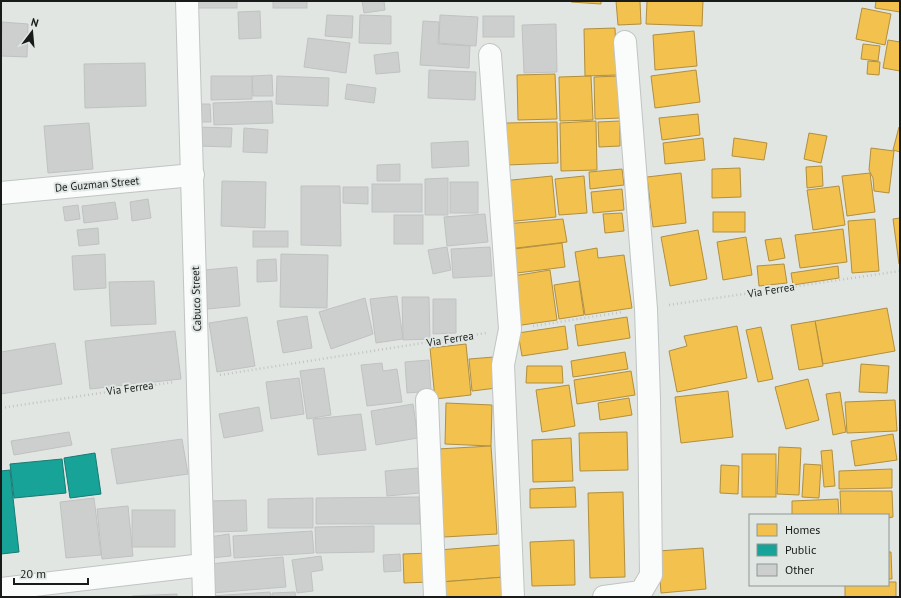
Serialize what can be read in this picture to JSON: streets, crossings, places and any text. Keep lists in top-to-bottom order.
{
  "streets": {
    "street": ["De Guzman Street", "Cabuco Street"],
    "path": ["Via Ferrea"]
  },
  "crossings": [
    ["De Guzman Street", "Cabuco Street"],
    ["Via Ferrea", "Cabuco Street"]
  ],
  "legend": ["Homes", "Public", "Other"],
  "scale_bar": "20 m",
  "north": "top"
}
